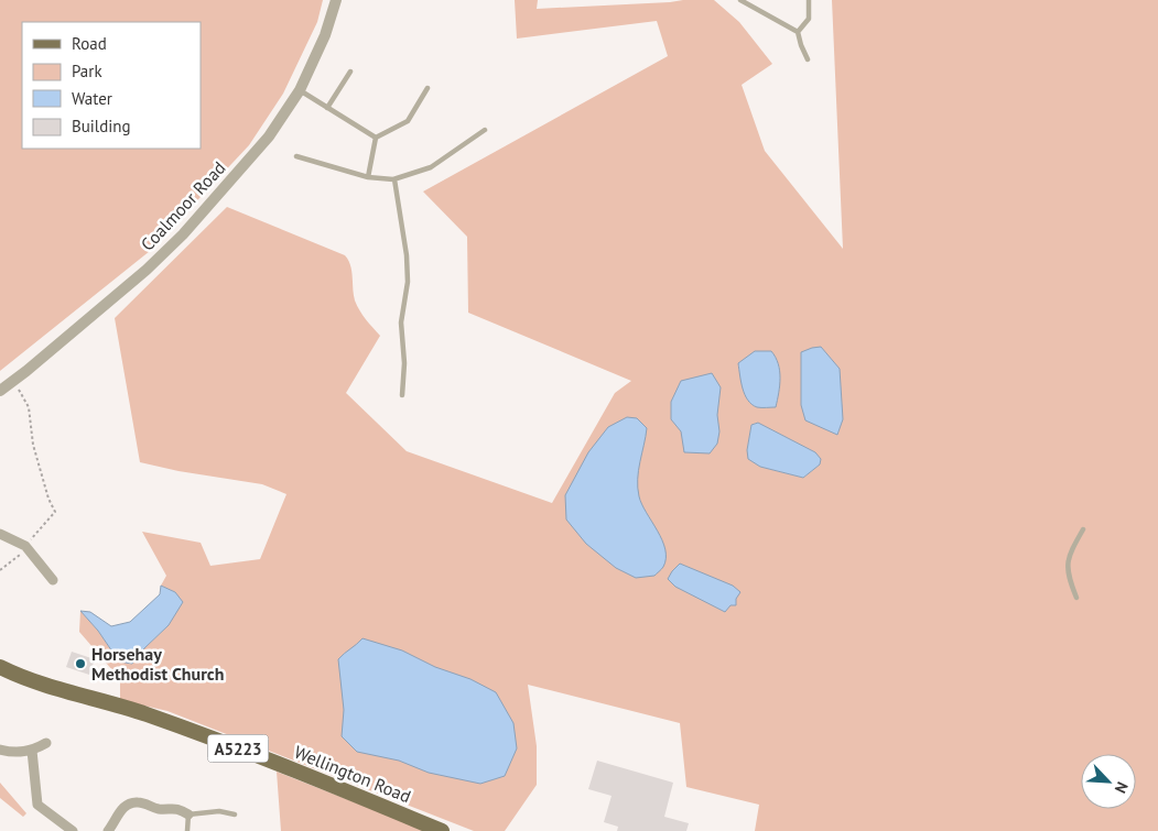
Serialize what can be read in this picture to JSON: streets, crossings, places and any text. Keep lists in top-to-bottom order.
{
  "streets": {
    "main road": ["A5223", "Wellington Road"],
    "street": ["Coalmoor Road"]
  },
  "places": ["Horsehay Methodist Church"],
  "legend": [
    "Road",
    "Park",
    "Water",
    "Building"
  ],
  "north": "bottom right"
}
